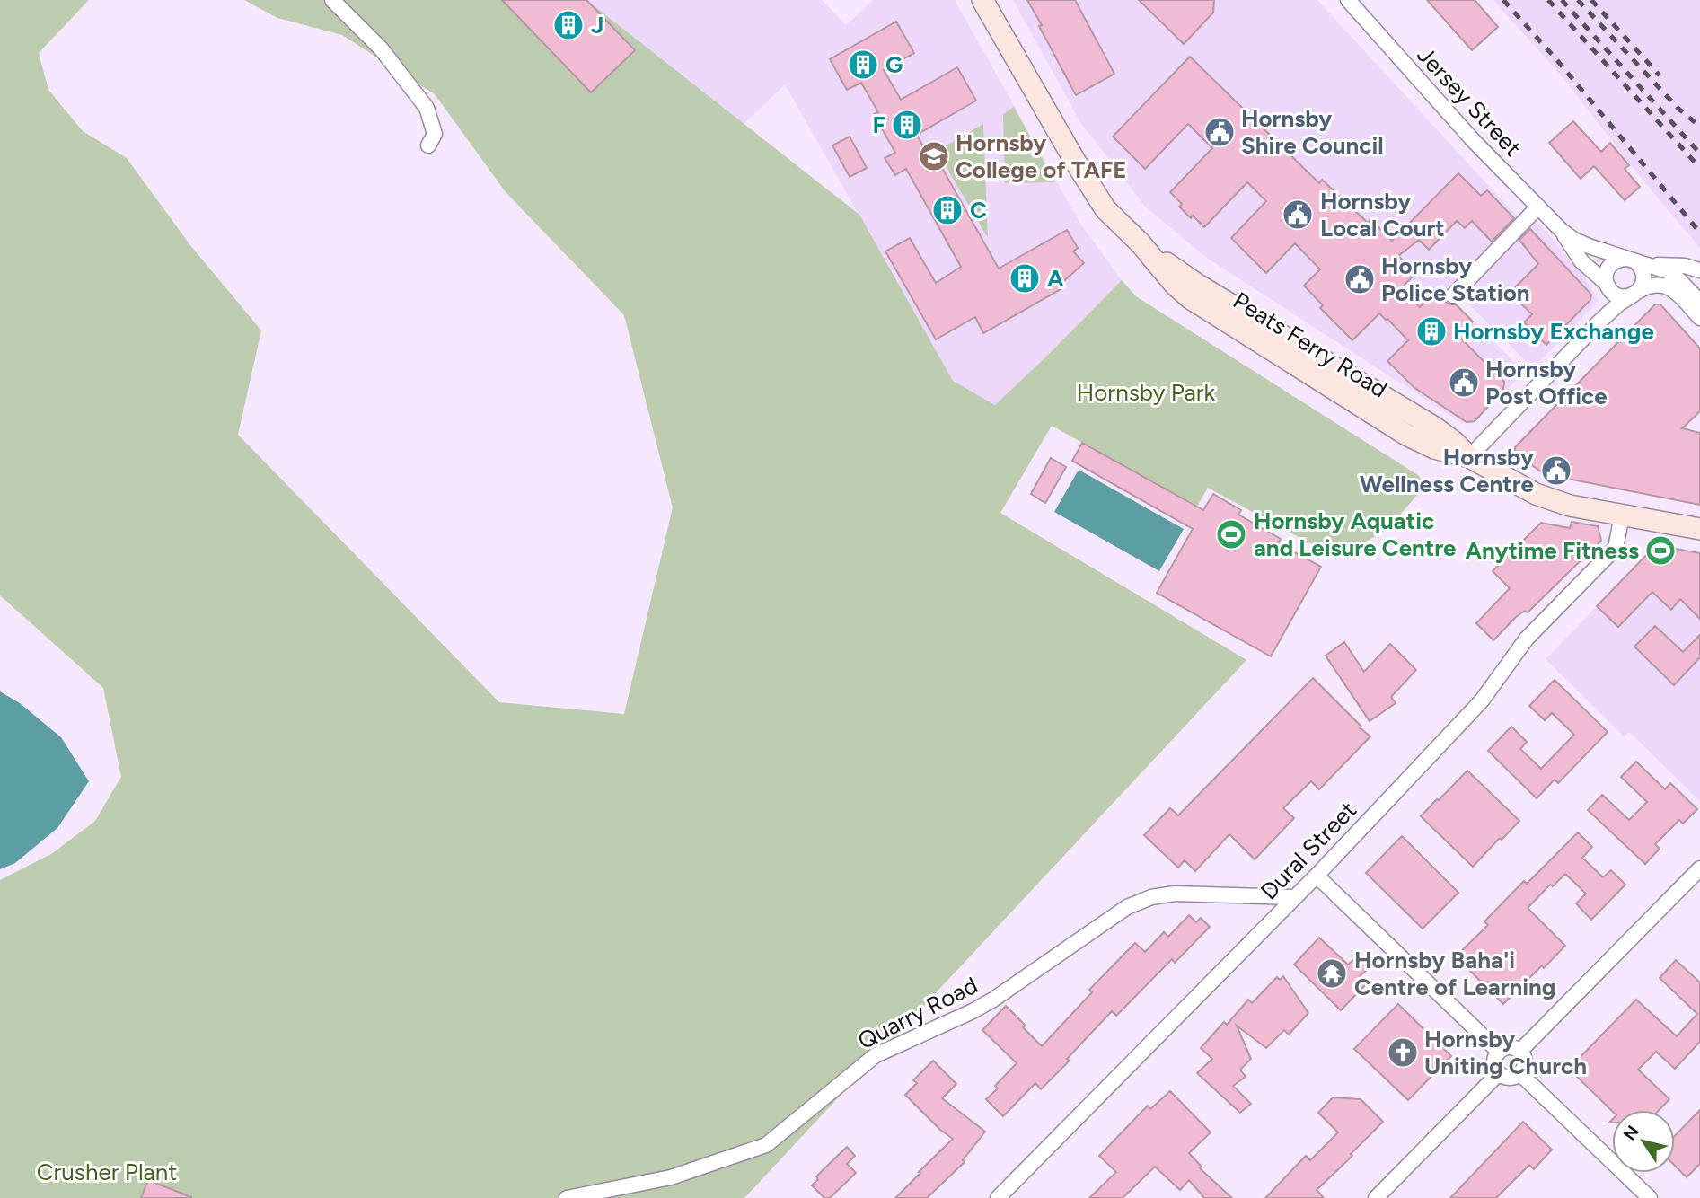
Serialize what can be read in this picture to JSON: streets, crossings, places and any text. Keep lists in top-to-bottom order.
{
  "streets": {
    "main road": ["Peats Ferry Road"],
    "street": ["Jersey Street", "Dural Street", "Quarry Road"]
  },
  "crossings": [
    ["Peats Ferry Road", "Dural Street"],
    ["Dural Street", "Quarry Road"]
  ],
  "parks": ["Hornsby Park", "Crusher Plant"],
  "places": {
    "building": [
      "J",
      "G",
      "F",
      "C",
      "A",
      "Hornsby Exchange"
    ],
    "public building": [
      "Hornsby Shire Council",
      "Hornsby Local Court",
      "Hornsby Police Station",
      "Hornsby Post Office",
      "Hornsby Wellness Centre"
    ],
    "school or university": ["Hornsby College of TAFE"],
    "sports": ["Hornsby Aquatic and Leisure Centre", "Anytime Fitness"],
    "temple": ["Hornsby Baha'i Centre of Learning"],
    "church": ["Hornsby Uniting Church"]
  },
  "north": "top left"
}
